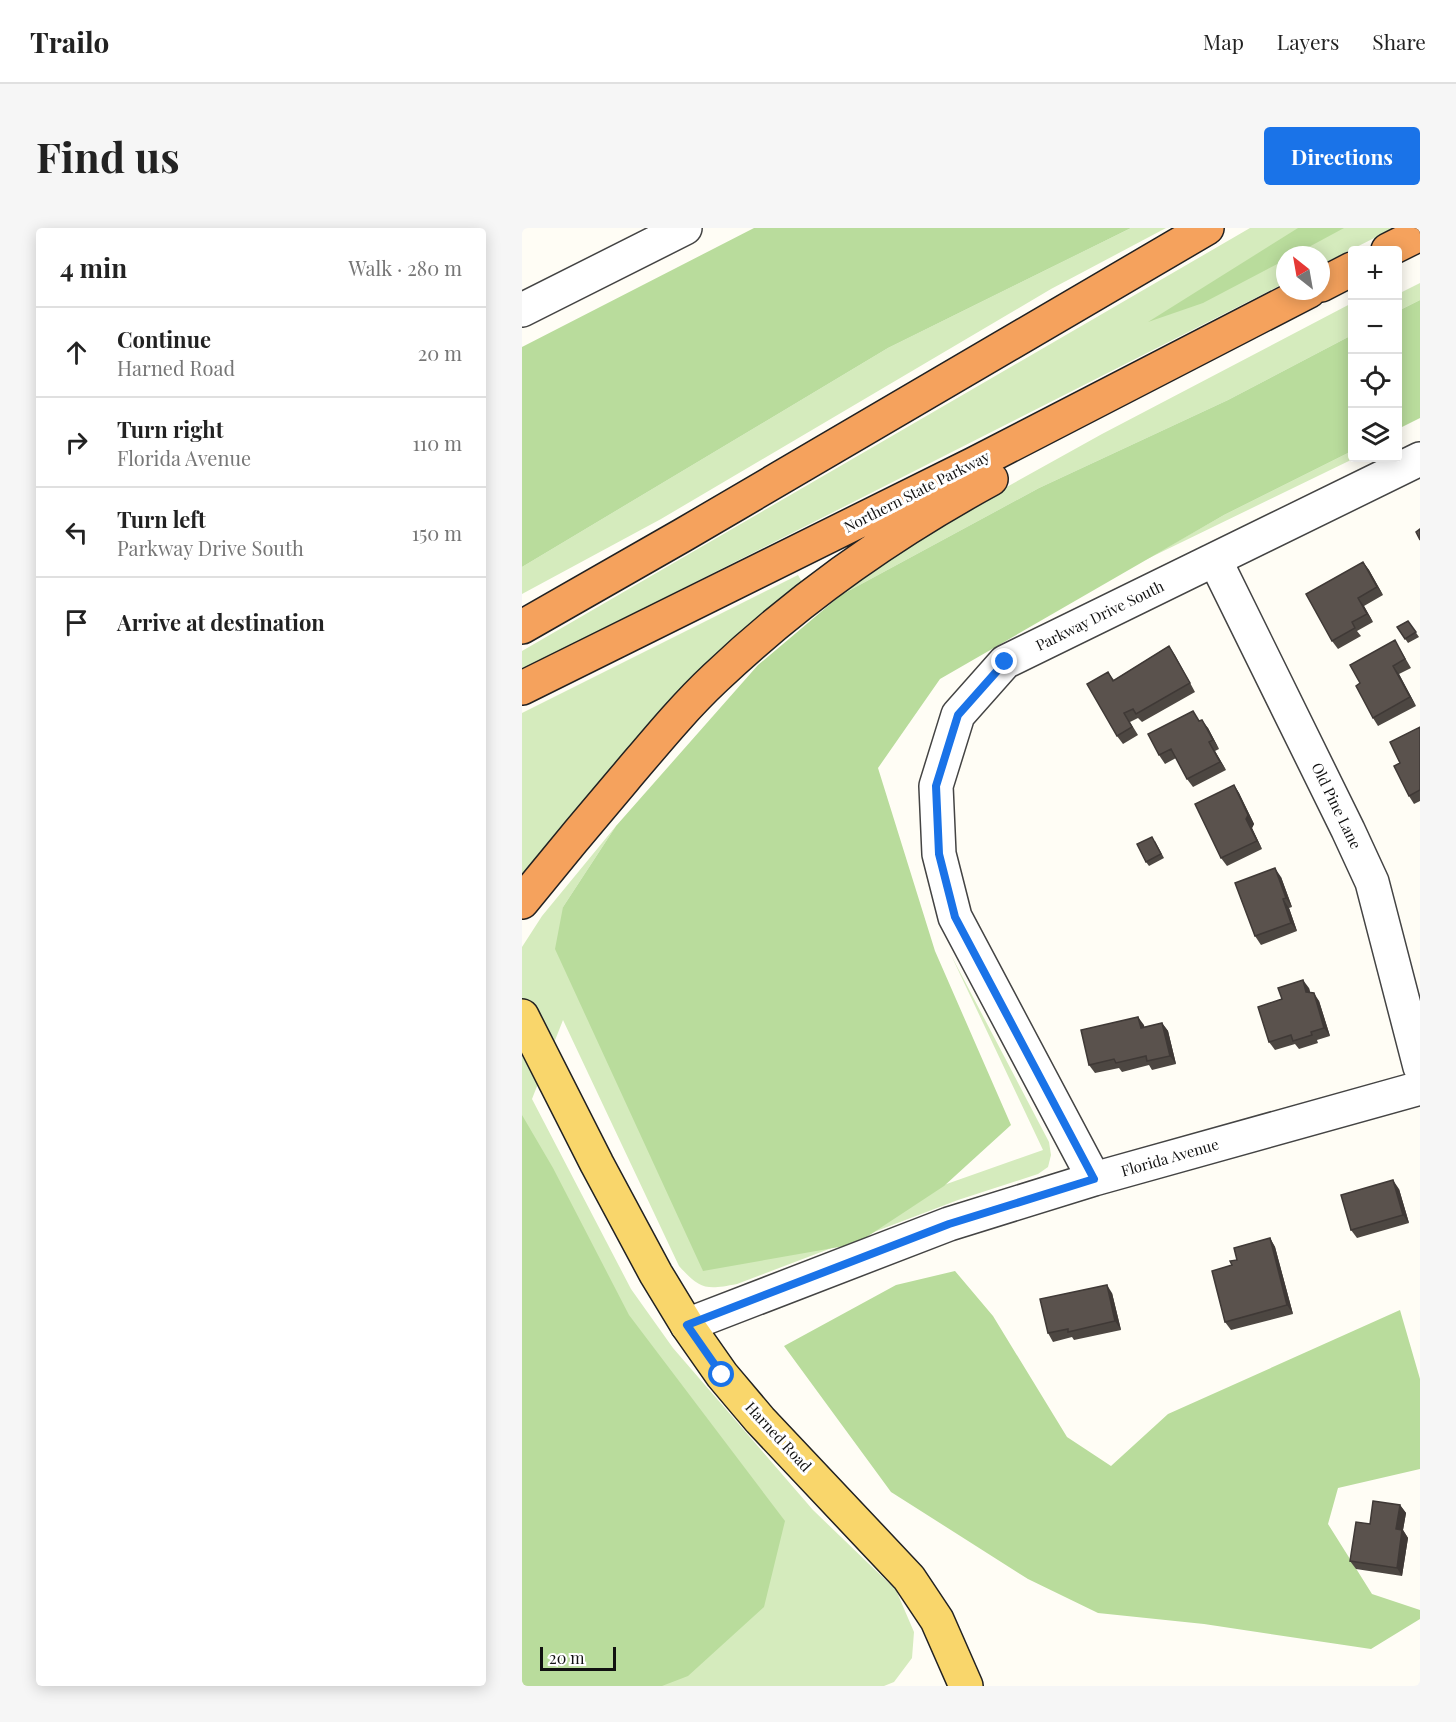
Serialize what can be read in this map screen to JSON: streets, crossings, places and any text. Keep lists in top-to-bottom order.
{
  "streets": {
    "highway": ["Northern State Parkway"],
    "main road": ["Harned Road"],
    "street": ["Parkway Drive South", "Old Pine Lane", "Florida Avenue"]
  },
  "crossings": [
    ["Parkway Drive South", "Old Pine Lane"],
    ["Parkway Drive South", "Florida Avenue"],
    ["Florida Avenue", "Harned Road"]
  ],
  "scale_bar": "20 m",
  "north": "top left",
  "page": {
    "header": "Trailo",
    "nav": ["Map", "Layers", "Share"],
    "buttons": "Directions",
    "title": "Find us",
    "heading": ["4 min", "Walk · 280 m"],
    "map_buttons": ["+", "−"],
    "list": [
      ["Continue", "Harned Road", "20 m"],
      ["Turn right", "Florida Avenue", "110 m"],
      ["Turn left", "Parkway Drive South", "150 m"],
      "Arrive at destination"
    ],
    "scale": "20 m"
  }
}
